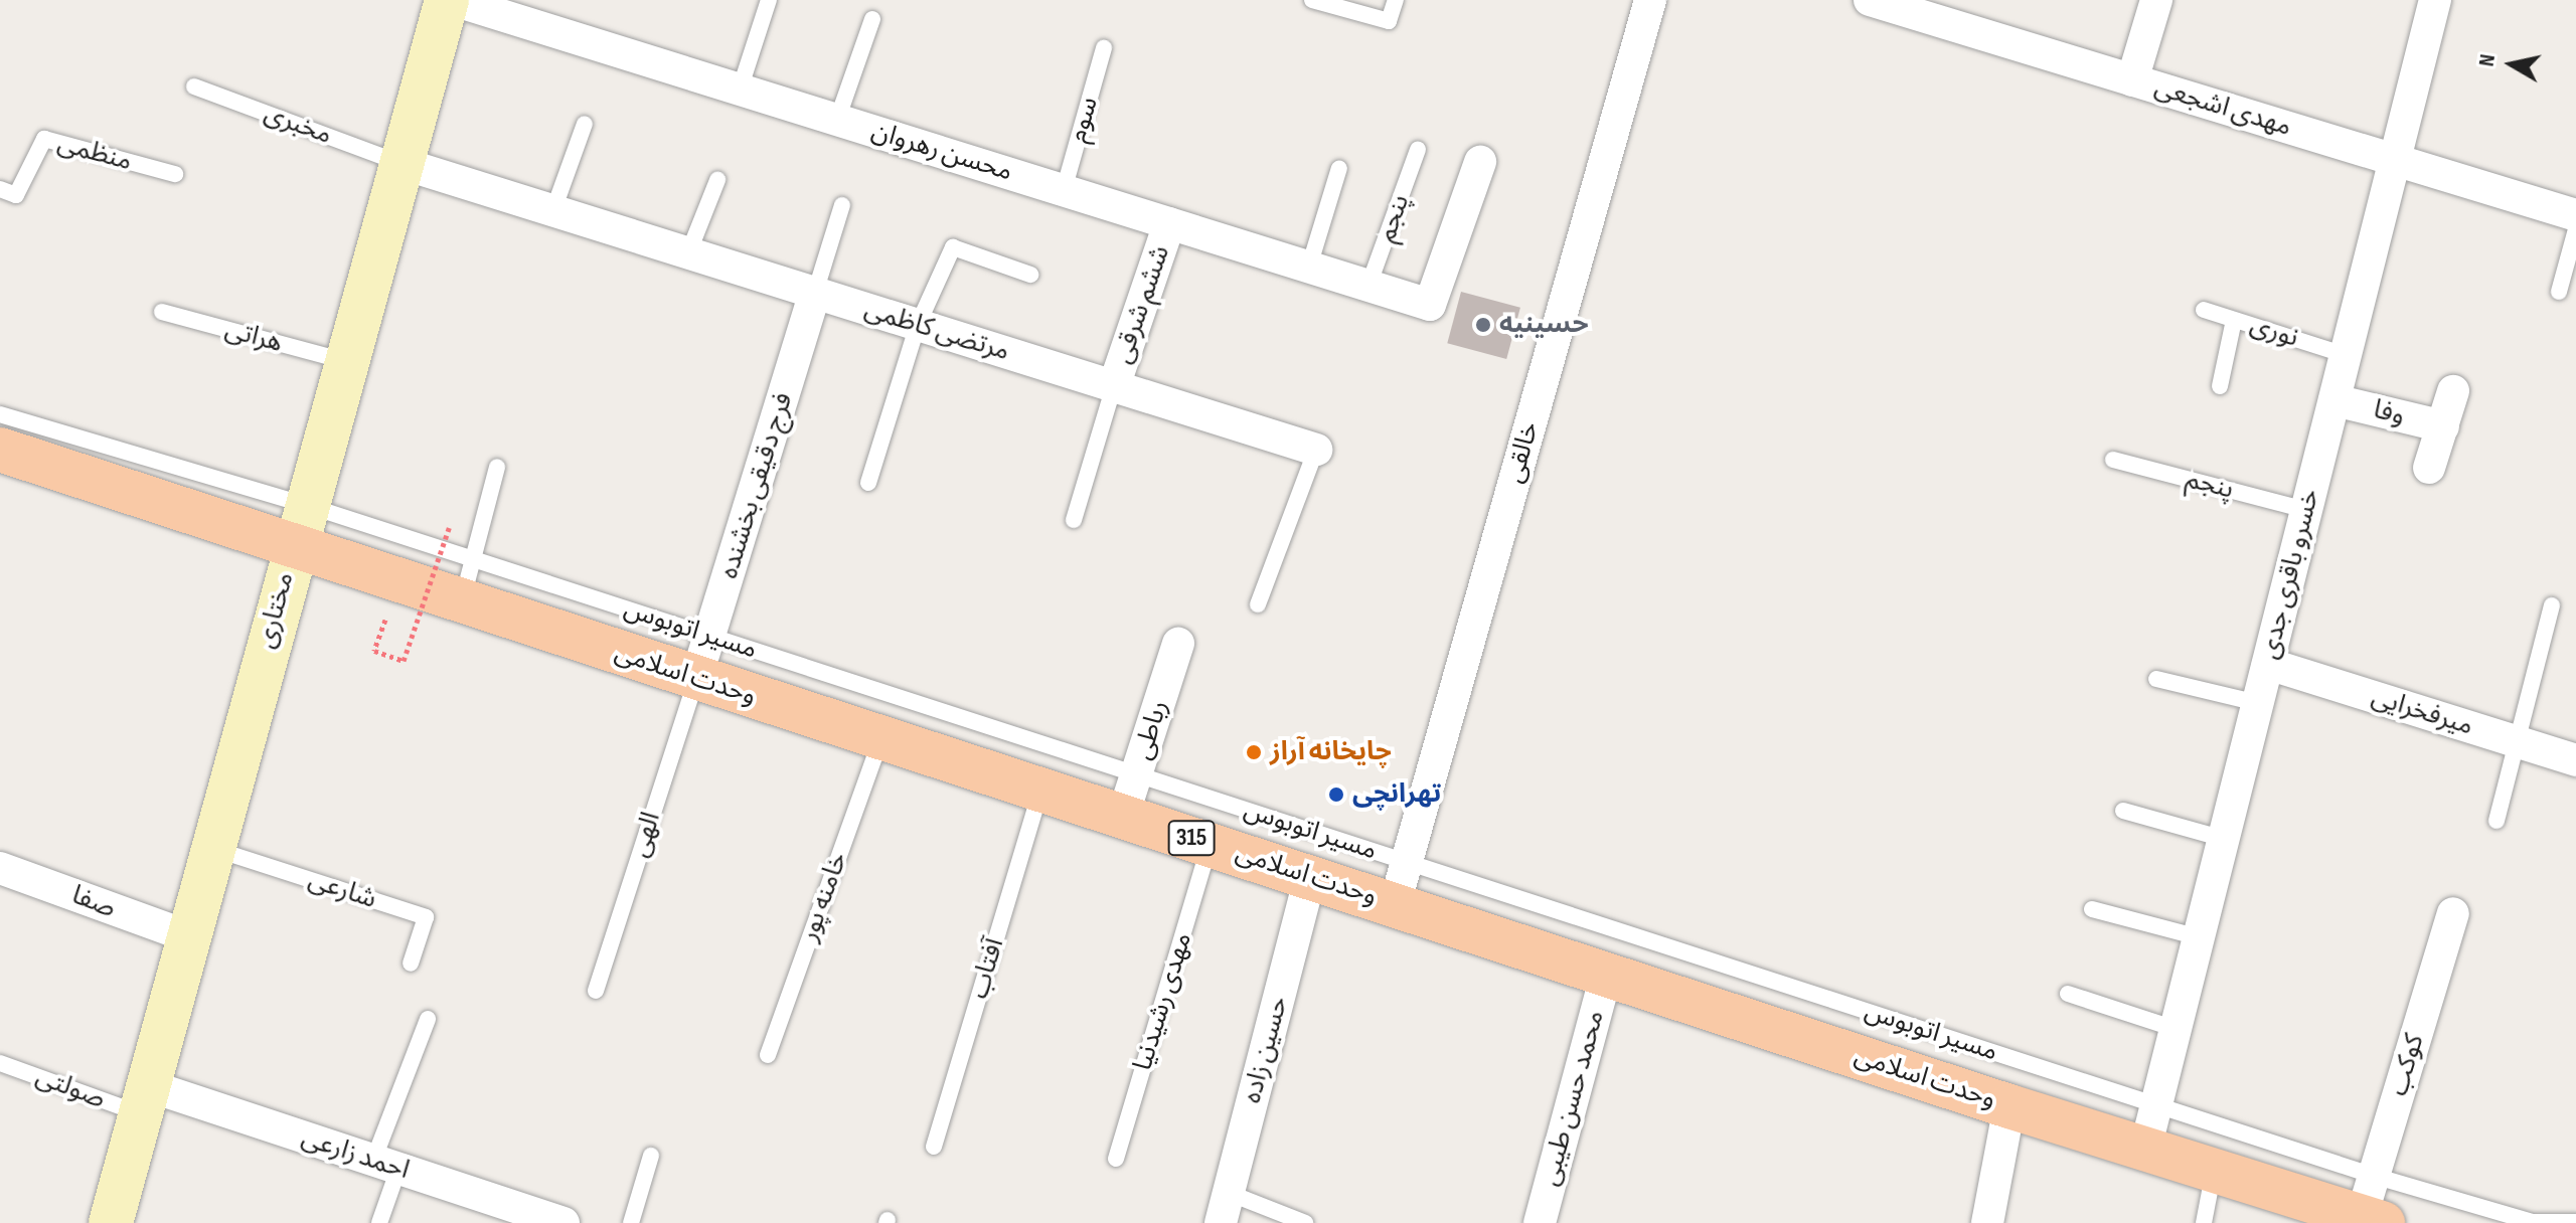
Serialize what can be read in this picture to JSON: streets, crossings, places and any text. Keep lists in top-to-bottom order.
{
  "streets": {
    "main road": ["مختاری", "وحدت اسلامی", "315"],
    "street": [
      "مهدی اشجعی",
      "محسن رهروان",
      "ششم شرقی",
      "مرتضی کاظمی",
      "وفا",
      "خالقی",
      "فرج دقیقی بخشنده",
      "خسرو باقری جدی",
      "میرفخرایی",
      "رباطی",
      "صفا",
      "حسین زاده",
      "کوکب",
      "محمد حسن طیبی",
      "احمد زارعی"
    ],
    "lane": [
      "سوم",
      "مخبری",
      "منظمی",
      "پنجم",
      "نوری",
      "هراتی",
      "مسیر اتوبوس",
      "الهی",
      "شارعی",
      "خامنه پور",
      "آفتاب",
      "مهدی رشیدنیا",
      "صولتی"
    ]
  },
  "crossings": [
    ["مهدی اشجعی", "خسرو باقری جدی"],
    ["سوم", "محسن رهروان"],
    ["مخبری", "مرتضی کاظمی"],
    ["مخبری", "مختاری"],
    ["محسن رهروان", "پنجم"],
    ["محسن رهروان", "ششم شرقی"],
    ["پنجم", "خسرو باقری جدی"],
    ["ششم شرقی", "مرتضی کاظمی"],
    ["مرتضی کاظمی", "فرج دقیقی بخشنده"],
    ["مرتضی کاظمی", "مختاری"],
    ["نوری", "خسرو باقری جدی"],
    ["هراتی", "مختاری"],
    ["وفا", "خسرو باقری جدی"],
    ["خالقی", "مسیر اتوبوس"],
    ["خالقی", "وحدت اسلامی"],
    ["فرج دقیقی بخشنده", "مسیر اتوبوس"],
    ["فرج دقیقی بخشنده", "وحدت اسلامی"],
    ["فرج دقیقی بخشنده", "الهی"],
    ["خسرو باقری جدی", "مسیر اتوبوس"],
    ["خسرو باقری جدی", "وحدت اسلامی"],
    ["خسرو باقری جدی", "میرفخرایی"],
    ["مختاری", "مسیر اتوبوس"],
    ["مختاری", "وحدت اسلامی"],
    ["مختاری", "شارعی"],
    ["مختاری", "صفا"],
    ["مختاری", "صولتی"],
    ["مختاری", "احمد زارعی"],
    ["مسیر اتوبوس", "وحدت اسلامی"],
    ["مسیر اتوبوس", "رباطی"],
    ["مسیر اتوبوس", "کوکب"],
    ["وحدت اسلامی", "رباطی"],
    ["وحدت اسلامی", "الهی"],
    ["وحدت اسلامی", "خامنه پور"],
    ["وحدت اسلامی", "آفتاب"],
    ["وحدت اسلامی", "مهدی رشیدنیا"],
    ["وحدت اسلامی", "حسین زاده"],
    ["وحدت اسلامی", "کوکب"],
    ["وحدت اسلامی", "محمد حسن طیبی"],
    ["صولتی", "احمد زارعی"]
  ],
  "places": ["حسینیه", "چایخانه آراز", "تهرانچی"],
  "north": "left"
}
